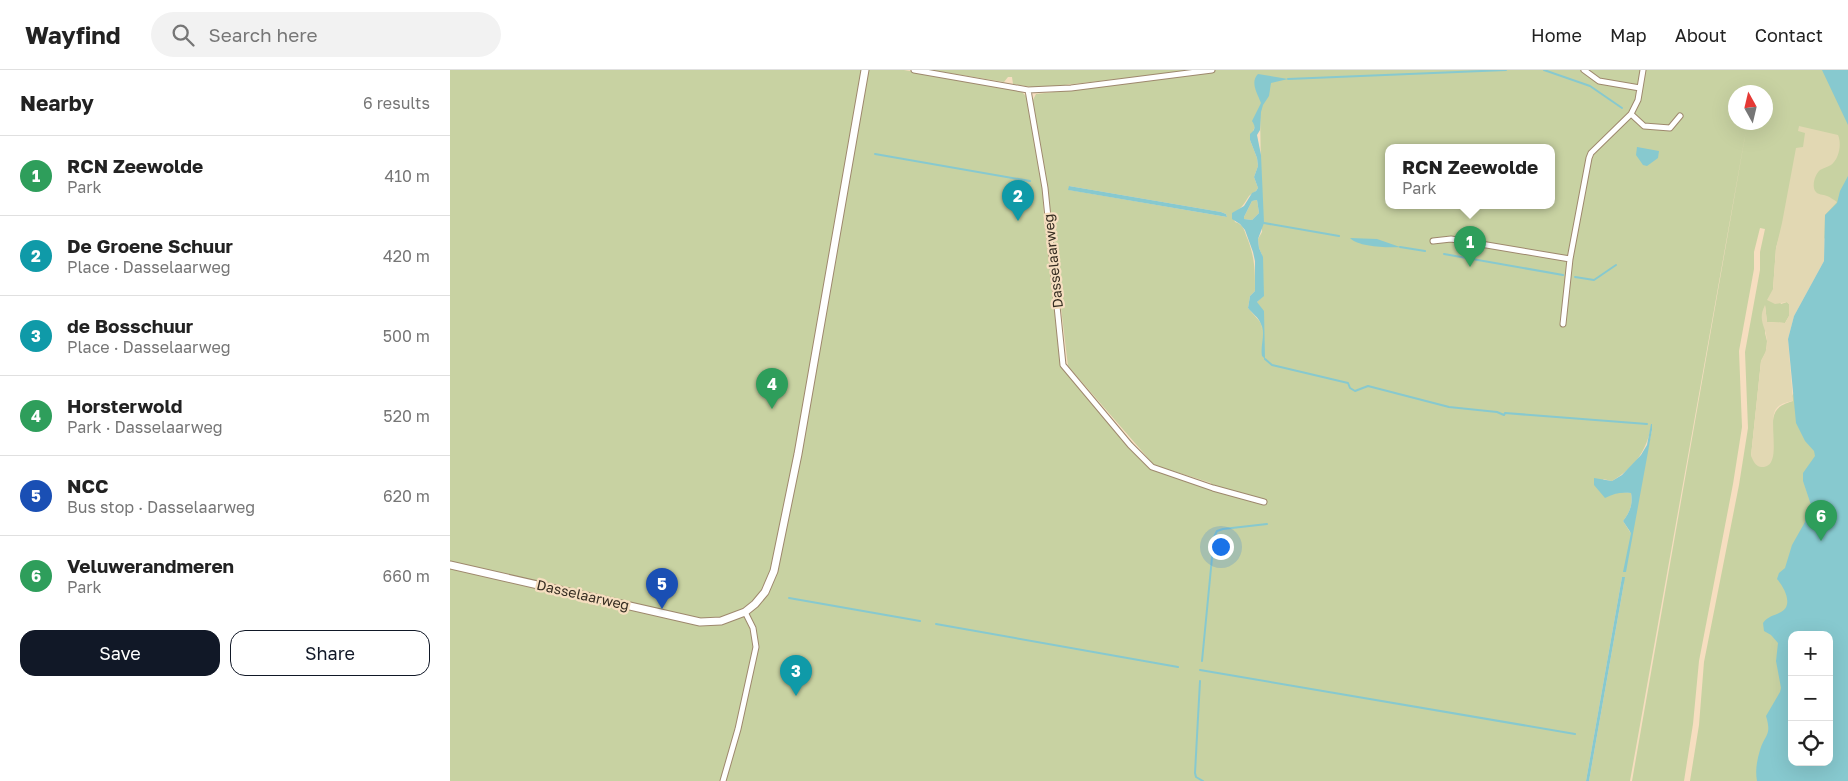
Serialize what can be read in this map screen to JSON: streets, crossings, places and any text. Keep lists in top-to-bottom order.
{
  "streets": {
    "street": ["Dasselaarweg"]
  },
  "north": "top",
  "page": {
    "header": "Wayfind",
    "search": "Search here",
    "nav": [
      "Home",
      "Map",
      "About",
      "Contact"
    ],
    "heading": ["Nearby", "6 results"],
    "list": [
      {
        "mark": "1",
        "name": "RCN Zeewolde",
        "note": "Park",
        "value": "410 m"
      },
      {
        "mark": "2",
        "name": "De Groene Schuur",
        "note": "Place · Dasselaarweg",
        "value": "420 m"
      },
      {
        "mark": "3",
        "name": "de Bosschuur",
        "note": "Place · Dasselaarweg",
        "value": "500 m"
      },
      {
        "mark": "4",
        "name": "Horsterwold",
        "note": "Park · Dasselaarweg",
        "value": "520 m"
      },
      {
        "mark": "5",
        "name": "NCC",
        "note": "Bus stop · Dasselaarweg",
        "value": "620 m"
      },
      {
        "mark": "6",
        "name": "Veluwerandmeren",
        "note": "Park",
        "value": "660 m"
      }
    ],
    "popup": ["RCN Zeewolde", "Park"],
    "pins": [
      "2",
      "1",
      "4",
      "6",
      "5",
      "3"
    ],
    "buttons": ["Save", "Share"],
    "map_buttons": ["+", "−"]
  }
}
